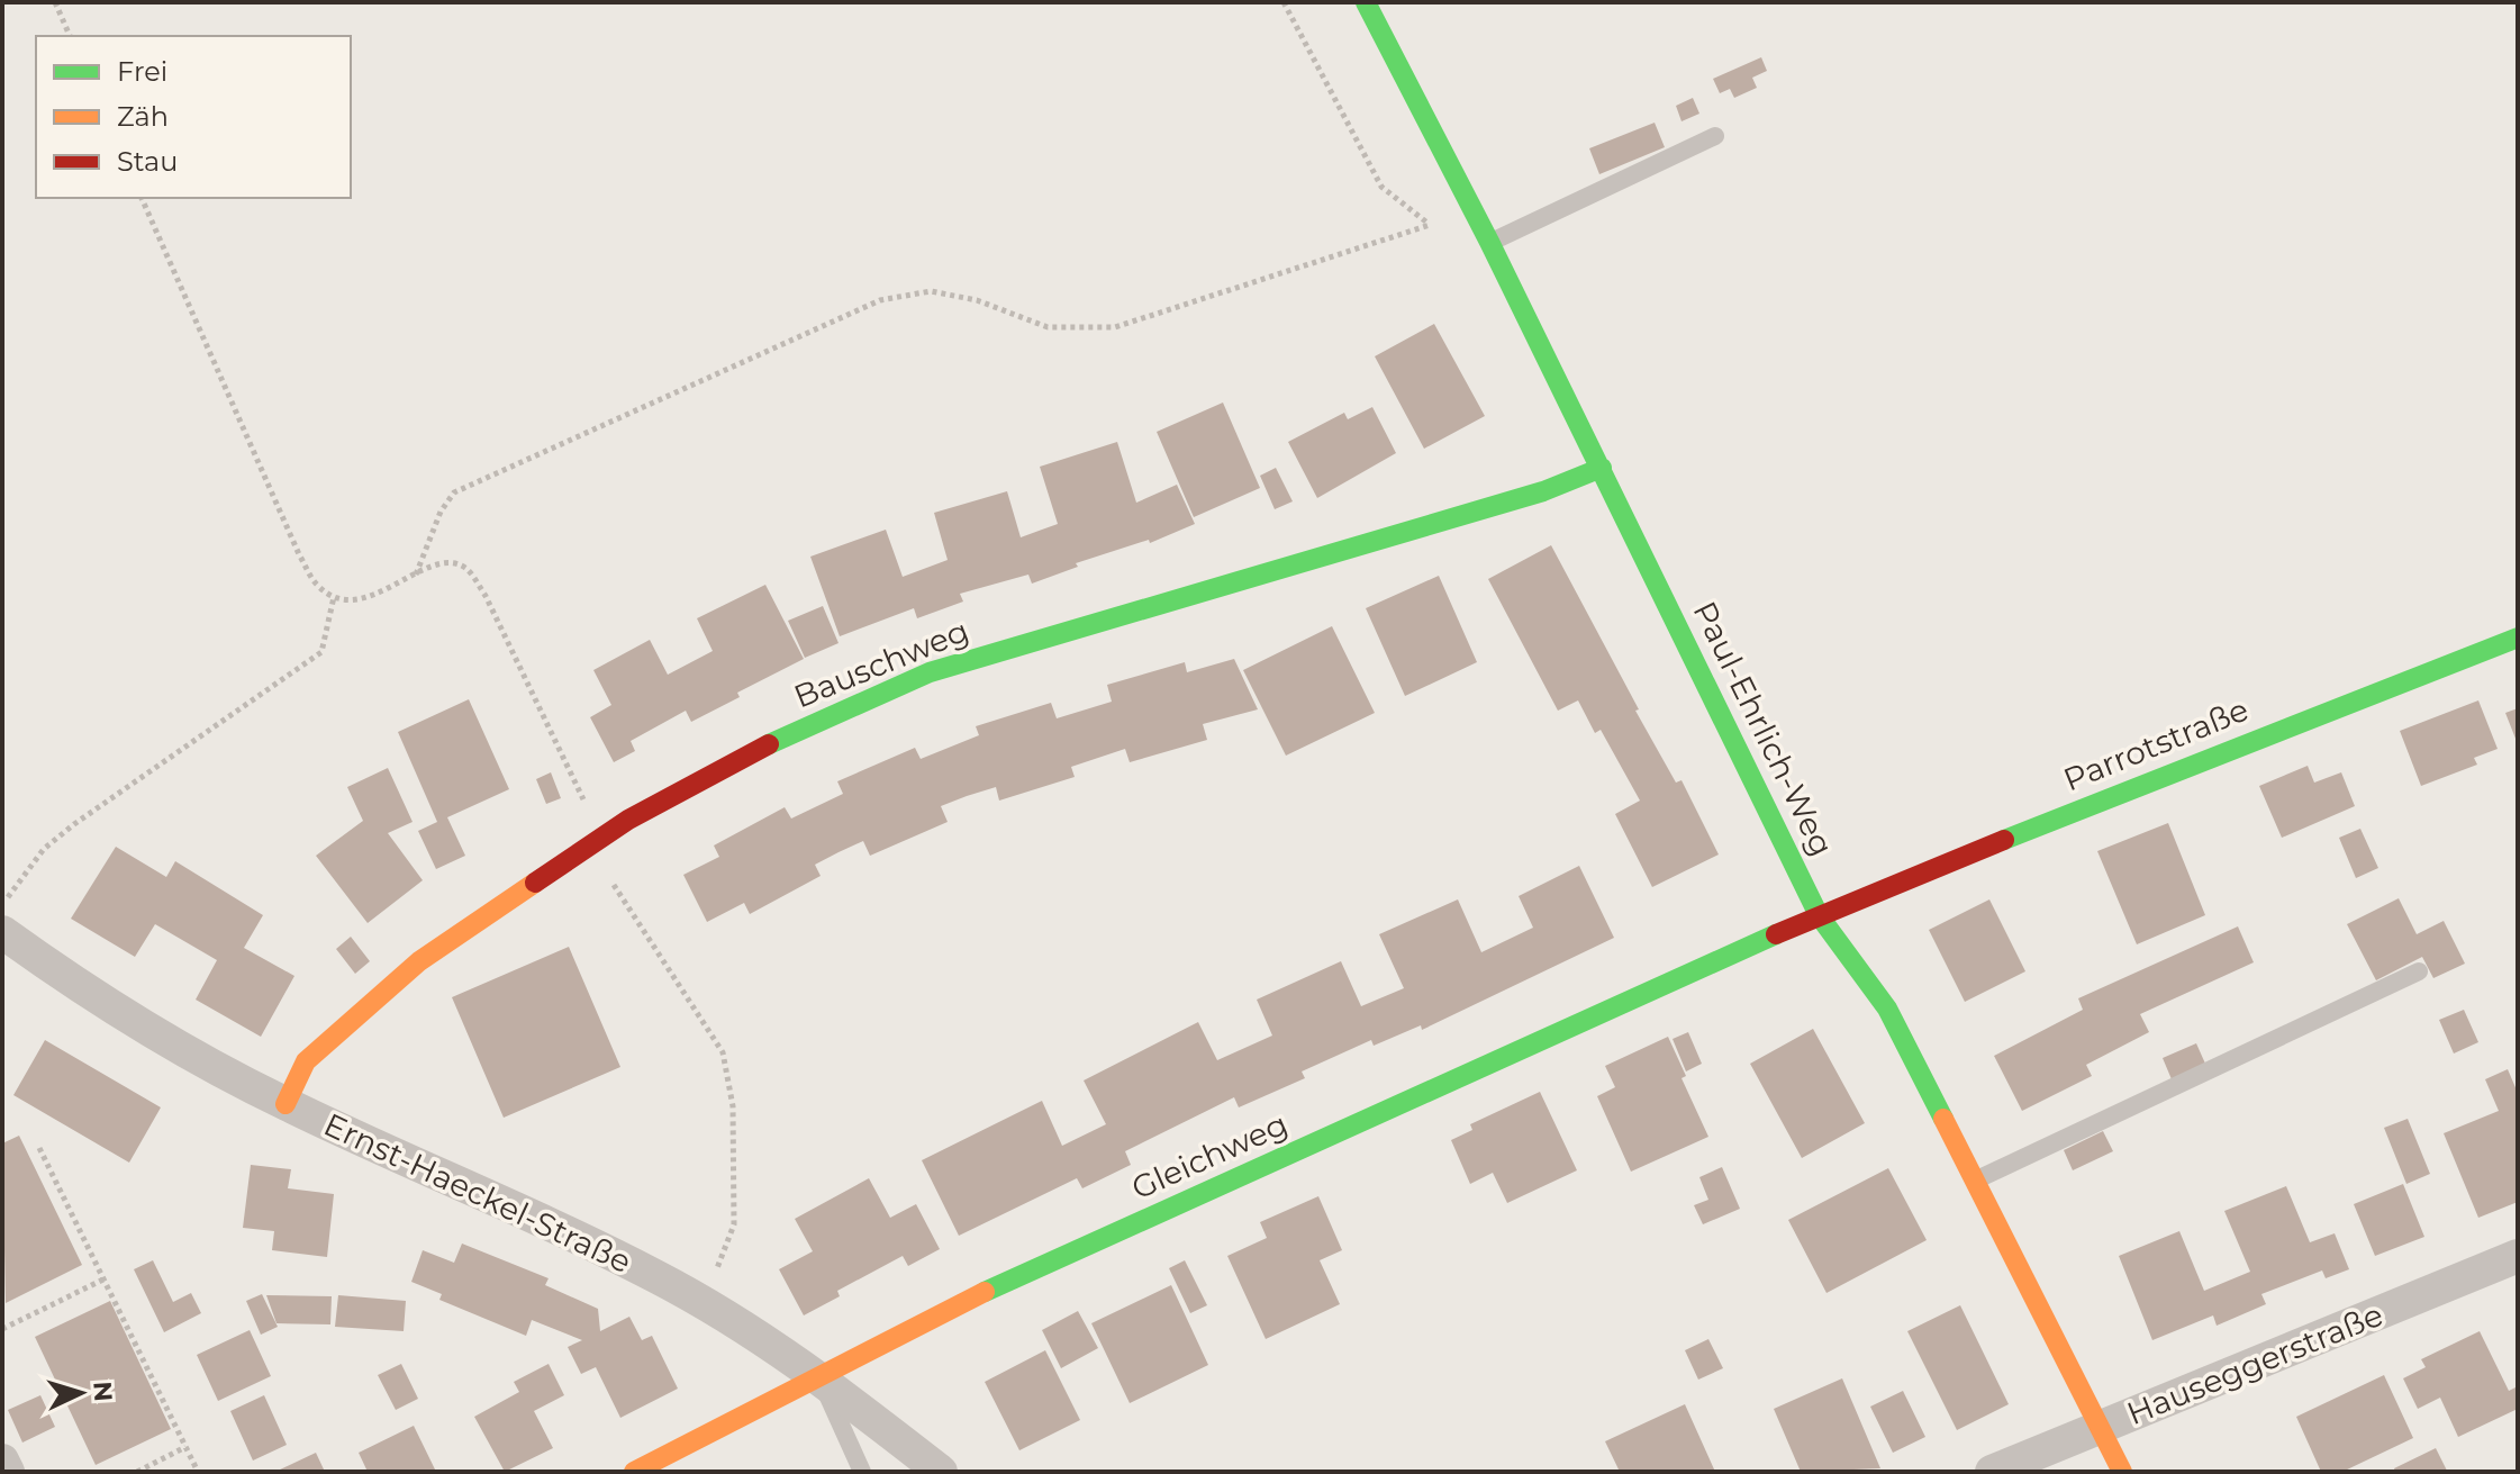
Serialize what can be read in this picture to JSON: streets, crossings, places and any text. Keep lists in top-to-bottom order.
{
  "streets": {
    "street": [
      "Bauschweg",
      "Paul-Ehrlich-Weg",
      "Parrotstraße",
      "Gleichweg",
      "Ernst-Haeckel-Straße",
      "Hauseggerstraße"
    ]
  },
  "crossings": [
    ["Bauschweg", "Paul-Ehrlich-Weg"],
    ["Bauschweg", "Ernst-Haeckel-Straße"],
    ["Paul-Ehrlich-Weg", "Parrotstraße"],
    ["Paul-Ehrlich-Weg", "Gleichweg"],
    ["Paul-Ehrlich-Weg", "Hauseggerstraße"],
    ["Parrotstraße", "Gleichweg"],
    ["Gleichweg", "Ernst-Haeckel-Straße"]
  ],
  "legend": ["Frei", "Zäh", "Stau"],
  "north": "right"
}
